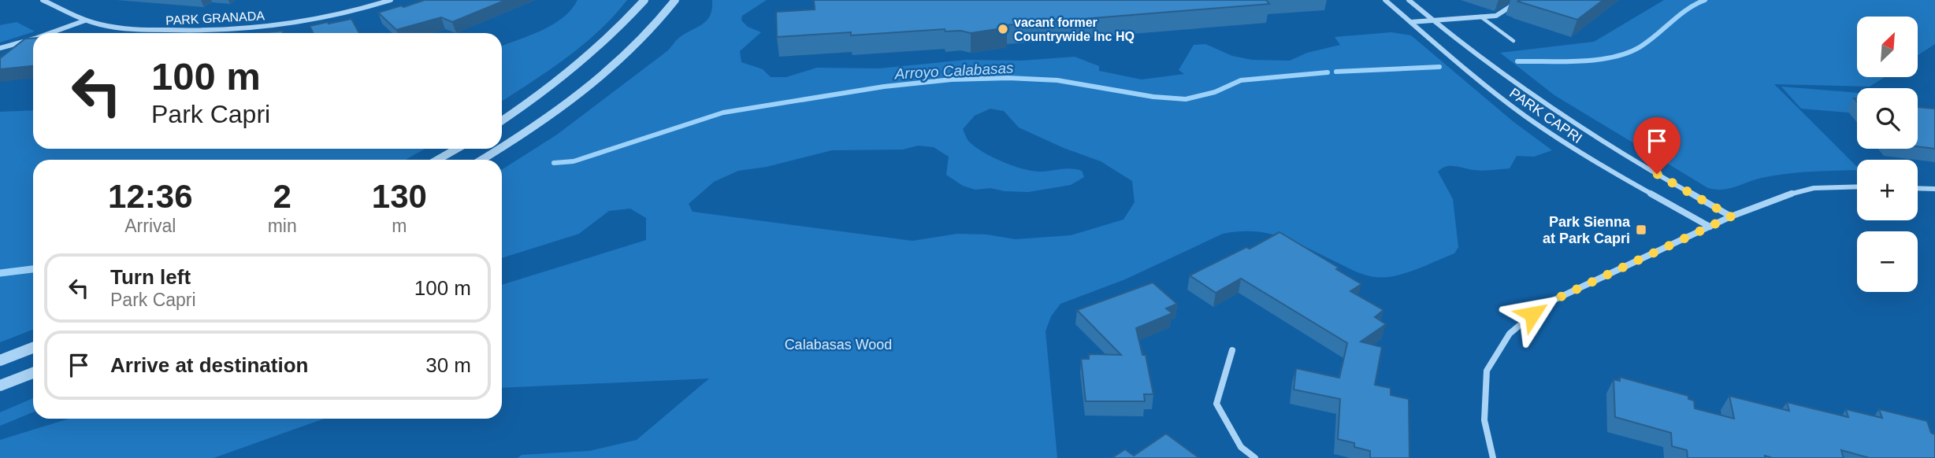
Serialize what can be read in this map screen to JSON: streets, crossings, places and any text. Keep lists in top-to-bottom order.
{
  "streets": {
    "street": ["PARK GRANADA", "PARK CAPRI"]
  },
  "water": ["Arroyo Calabasas"],
  "parks": ["Calabasas Wood"],
  "places": {
    "other": ["vacant former Countrywide Inc HQ"],
    "transit": ["Park Sienna at Park Capri"]
  },
  "north": "top right",
  "page": {
    "map_buttons": ["+", "−"],
    "turn": ["100 m", "Park Capri"],
    "eta": [
      "12:36",
      "Arrival",
      "2",
      "min",
      "130",
      "m"
    ],
    "list": [
      {
        "name": "Turn left",
        "note": "Park Capri",
        "value": "100 m"
      },
      {
        "name": "Arrive at destination",
        "value": "30 m"
      }
    ]
  }
}
